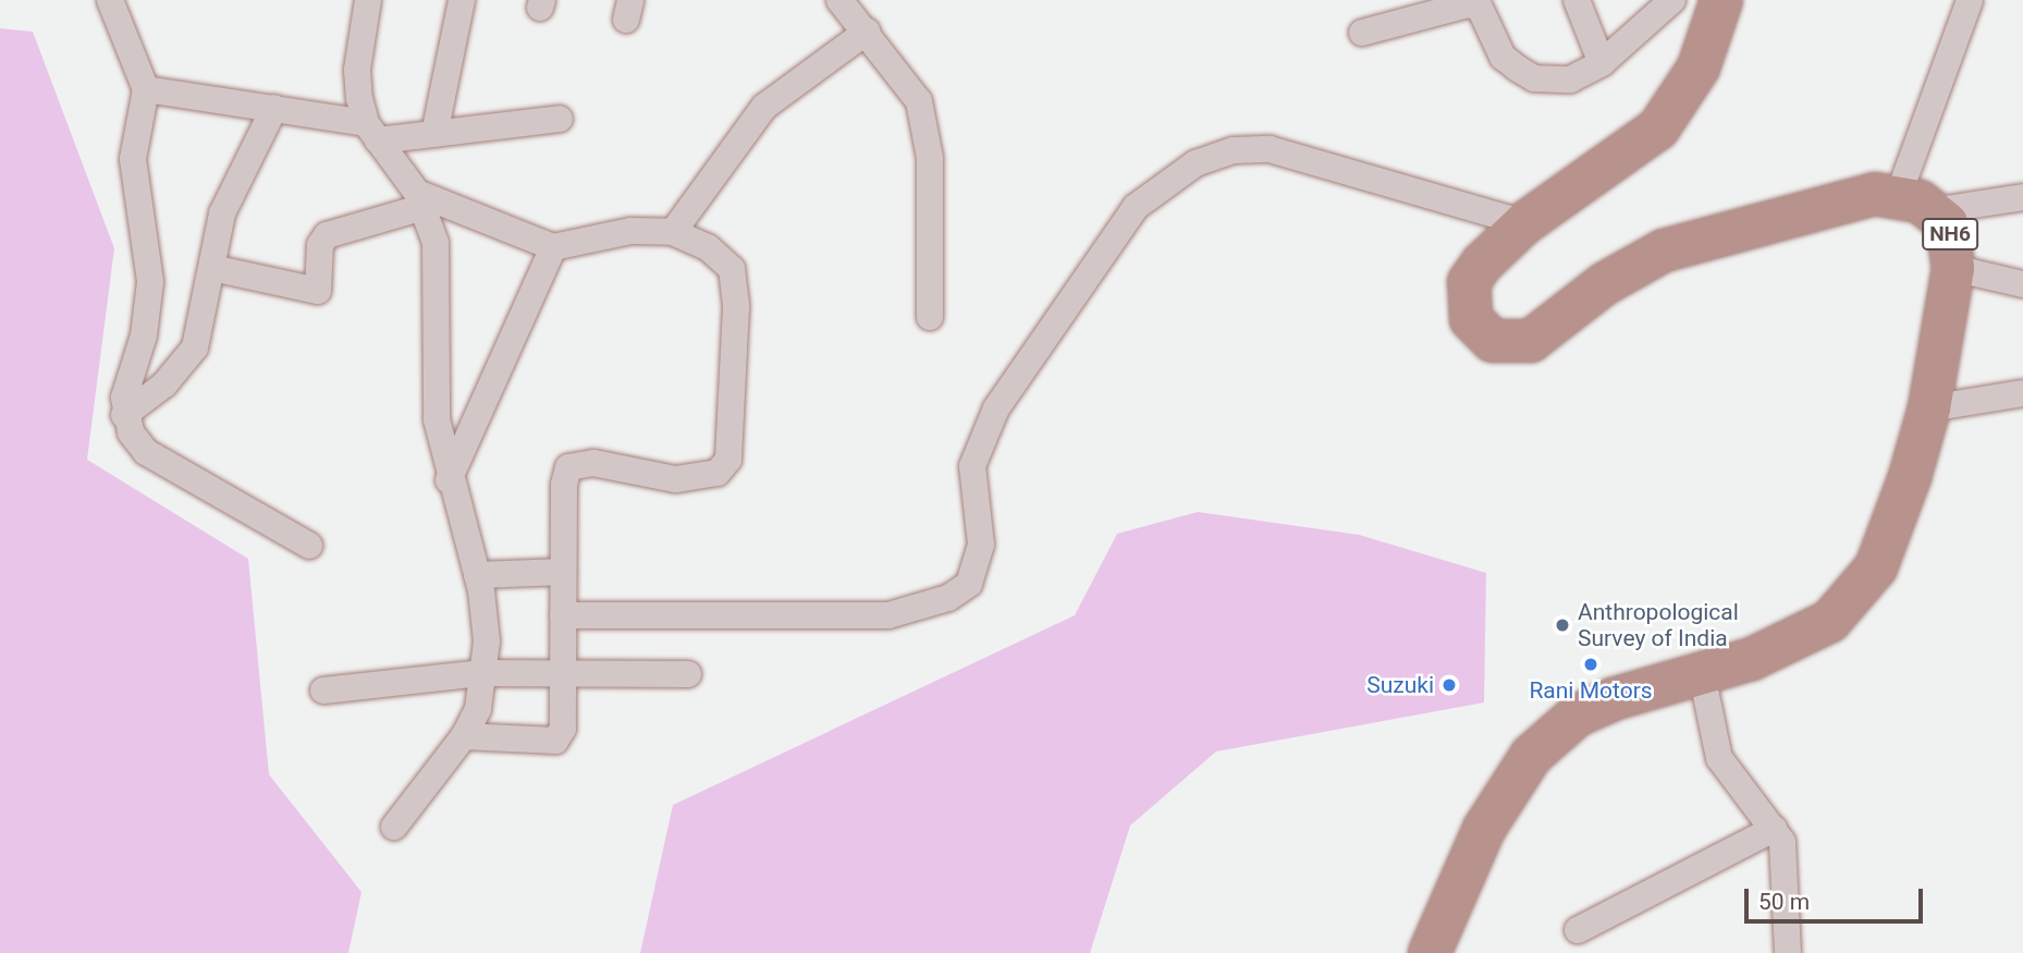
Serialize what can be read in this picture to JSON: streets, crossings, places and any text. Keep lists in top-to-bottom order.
{
  "streets": {
    "highway": ["NH6"]
  },
  "places": ["Anthropological Survey of India", "Rani Motors", "Suzuki"],
  "scale_bar": "50 m"
}
